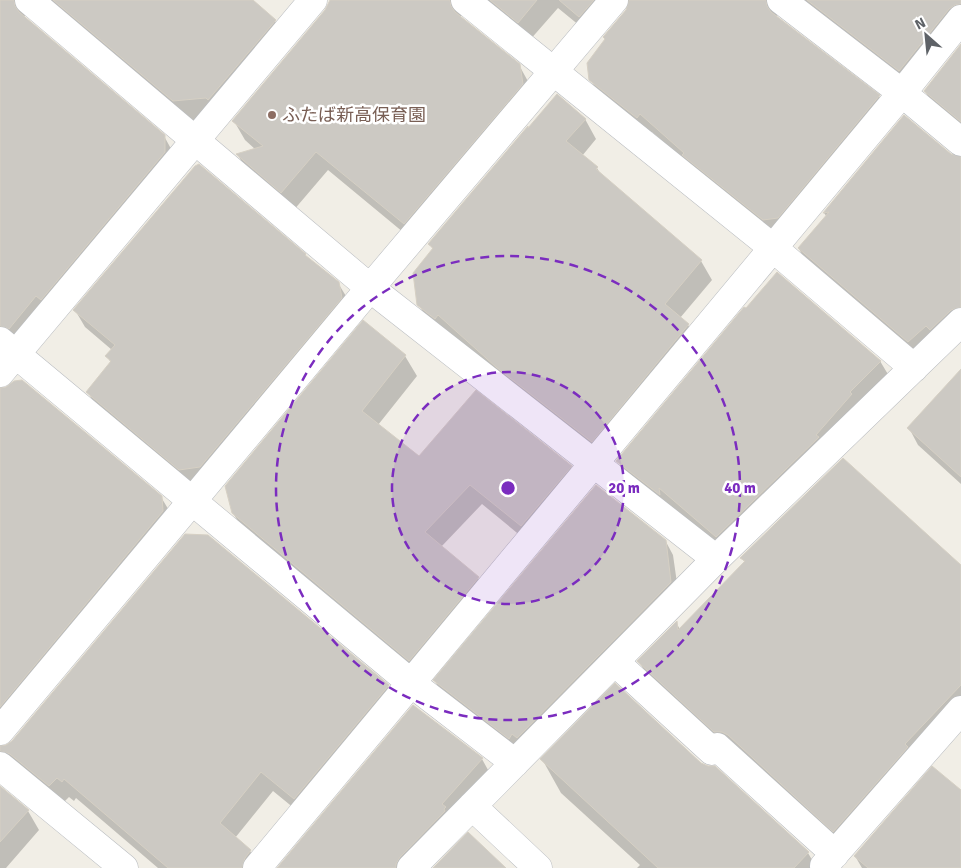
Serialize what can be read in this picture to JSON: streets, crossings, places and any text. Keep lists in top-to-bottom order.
{
  "places": ["ふたば新高保育園"],
  "north": "top left",
  "rings": ["20 m", "40 m"]
}
